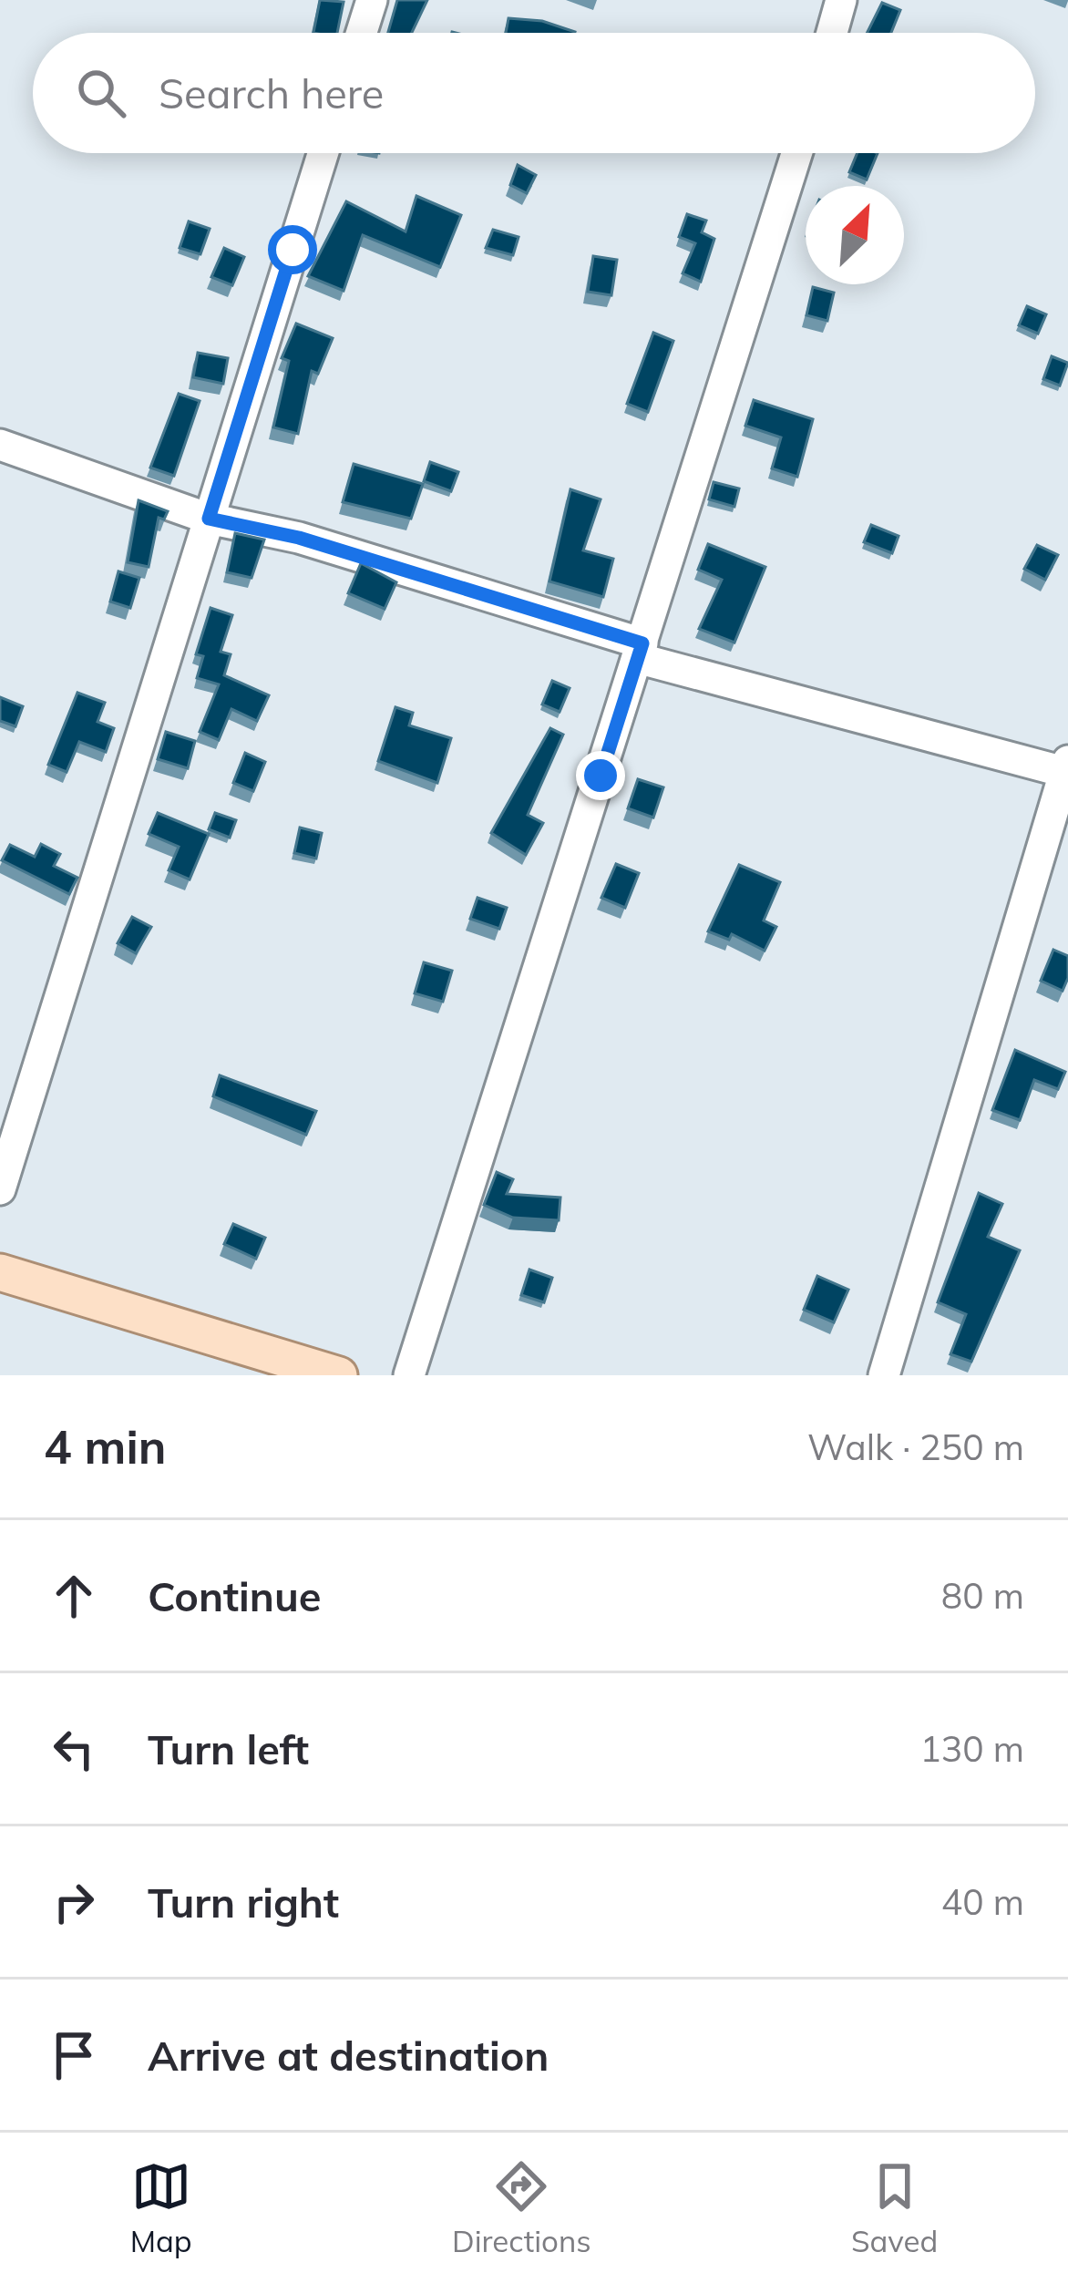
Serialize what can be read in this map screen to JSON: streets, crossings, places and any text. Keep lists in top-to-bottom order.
{
  "north": "top right",
  "page": {
    "search": "Search here",
    "heading": ["4 min", "Walk · 250 m"],
    "list": [
      ["Continue", "80 m"],
      ["Turn left", "130 m"],
      ["Turn right", "40 m"],
      "Arrive at destination"
    ],
    "nav": ["Map", "Directions", "Saved"]
  }
}
